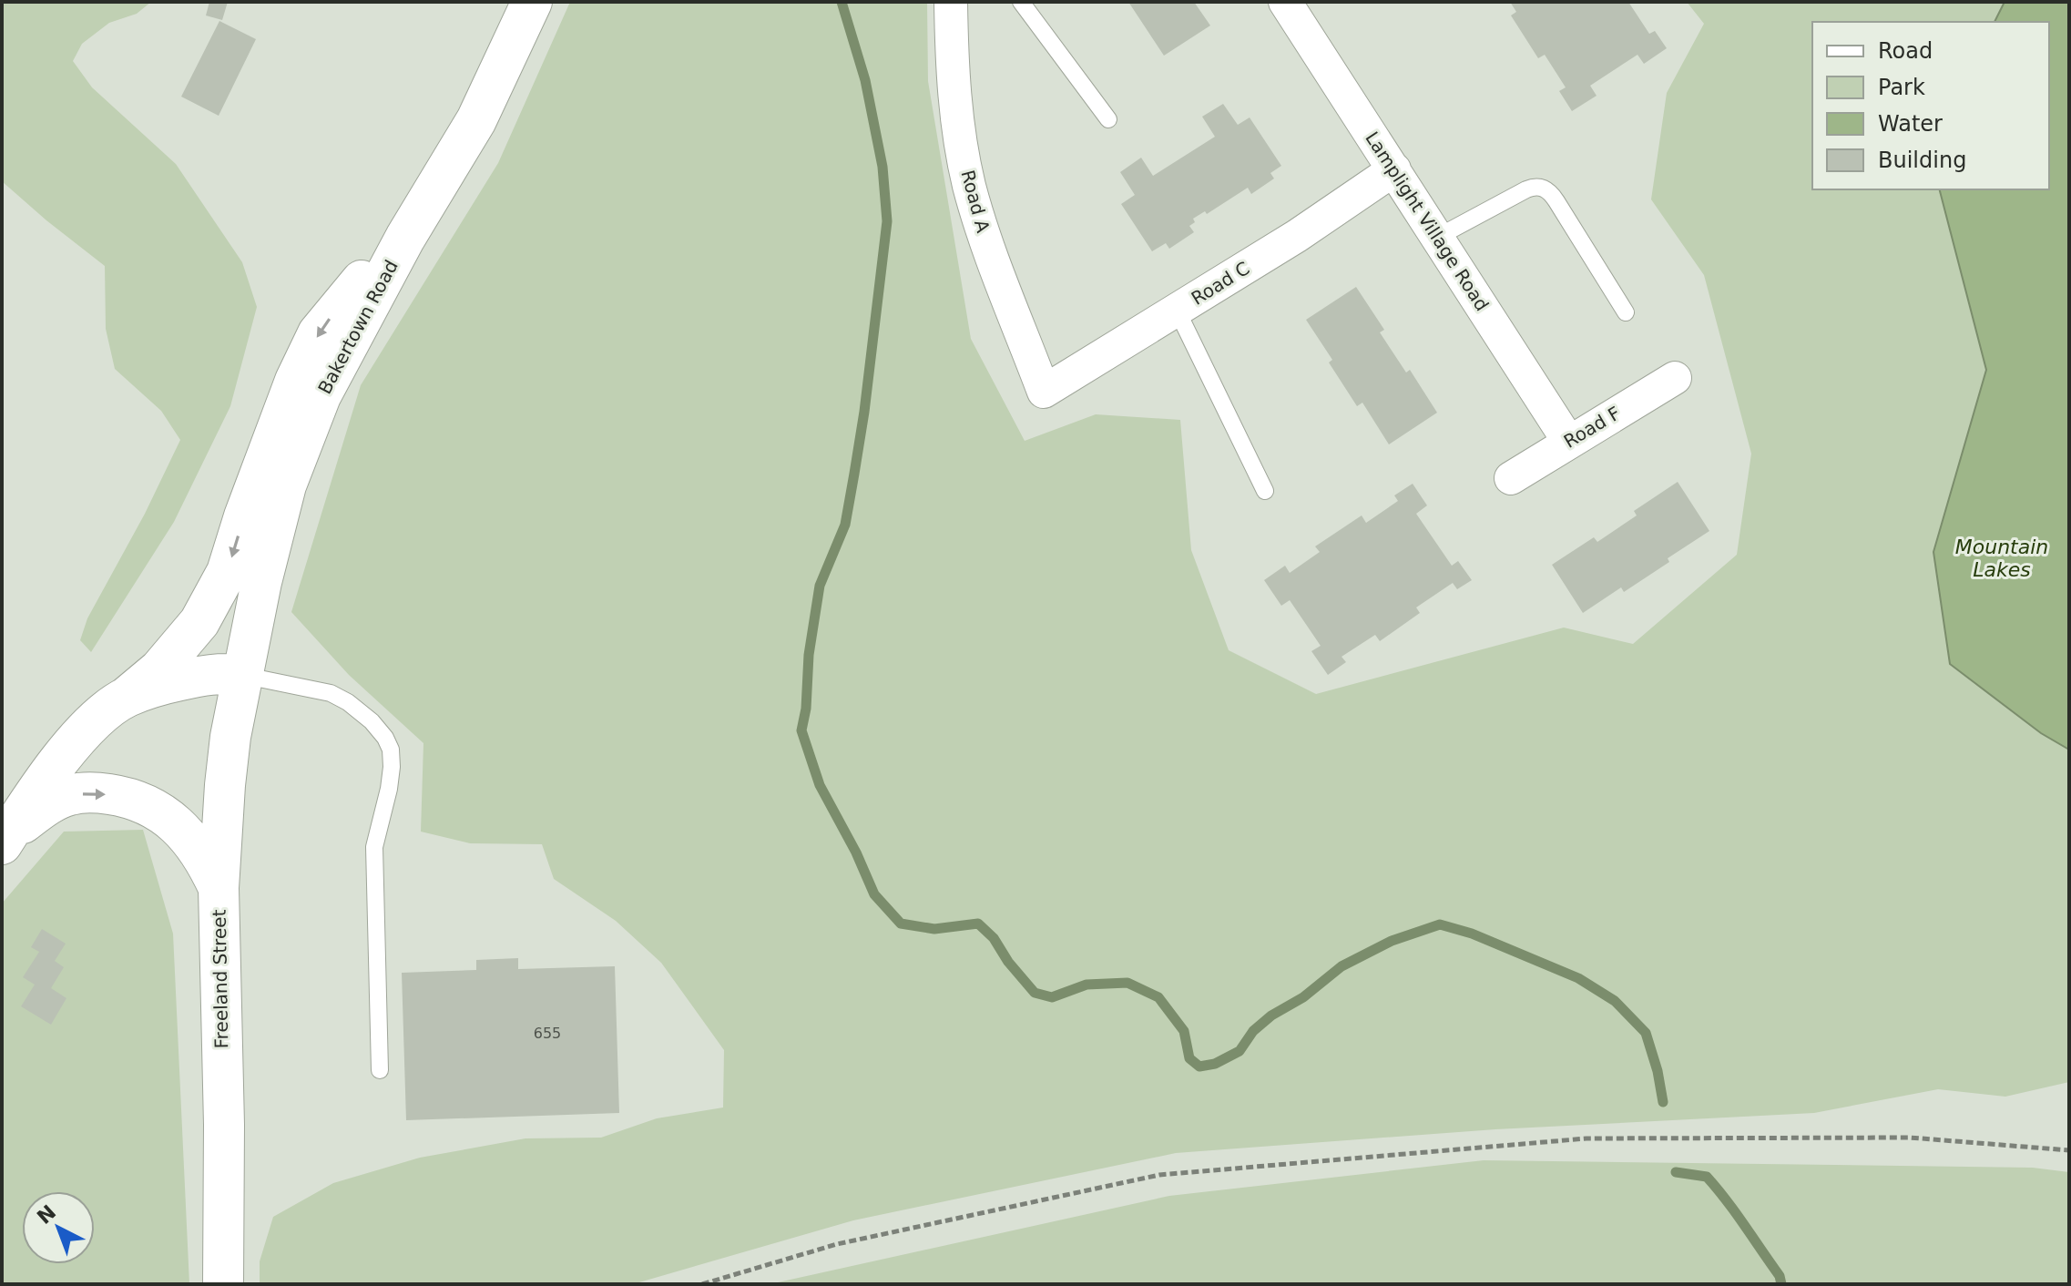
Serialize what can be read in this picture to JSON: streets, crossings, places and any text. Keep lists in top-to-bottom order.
{
  "streets": {
    "main road": ["Bakertown Road", "Freeland Street"],
    "street": [
      "Road A",
      "Lamplight Village Road",
      "Road C",
      "Road F"
    ]
  },
  "crossings": [
    ["Road A", "Road C"],
    ["Lamplight Village Road", "Road C"],
    ["Lamplight Village Road", "Road F"],
    ["Bakertown Road", "Freeland Street"]
  ],
  "water": ["Mountain Lakes"],
  "house_numbers": ["655"],
  "legend": [
    "Road",
    "Park",
    "Water",
    "Building"
  ],
  "north": "top left"
}
